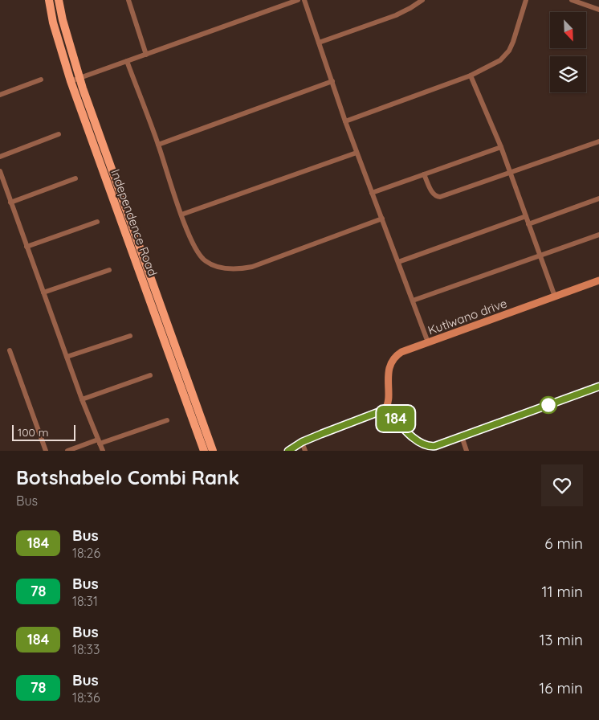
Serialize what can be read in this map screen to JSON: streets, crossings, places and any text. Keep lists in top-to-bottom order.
{
  "streets": {
    "main road": ["Independence Road"],
    "street": ["Kutlwano drive"]
  },
  "lines": ["bus line 184"],
  "scale_bar": "100 m",
  "north": "bottom right",
  "page": {
    "on_map": "184",
    "scale": "100 m",
    "heading": ["Botshabelo Combi Rank", "Bus"],
    "list": [
      {
        "mark": "184",
        "name": "Bus",
        "note": "18:26",
        "value": "6 min"
      },
      {
        "mark": "78",
        "name": "Bus",
        "note": "18:31",
        "value": "11 min"
      },
      {
        "mark": "184",
        "name": "Bus",
        "note": "18:33",
        "value": "13 min"
      },
      {
        "mark": "78",
        "name": "Bus",
        "note": "18:36",
        "value": "16 min"
      }
    ]
  }
}
